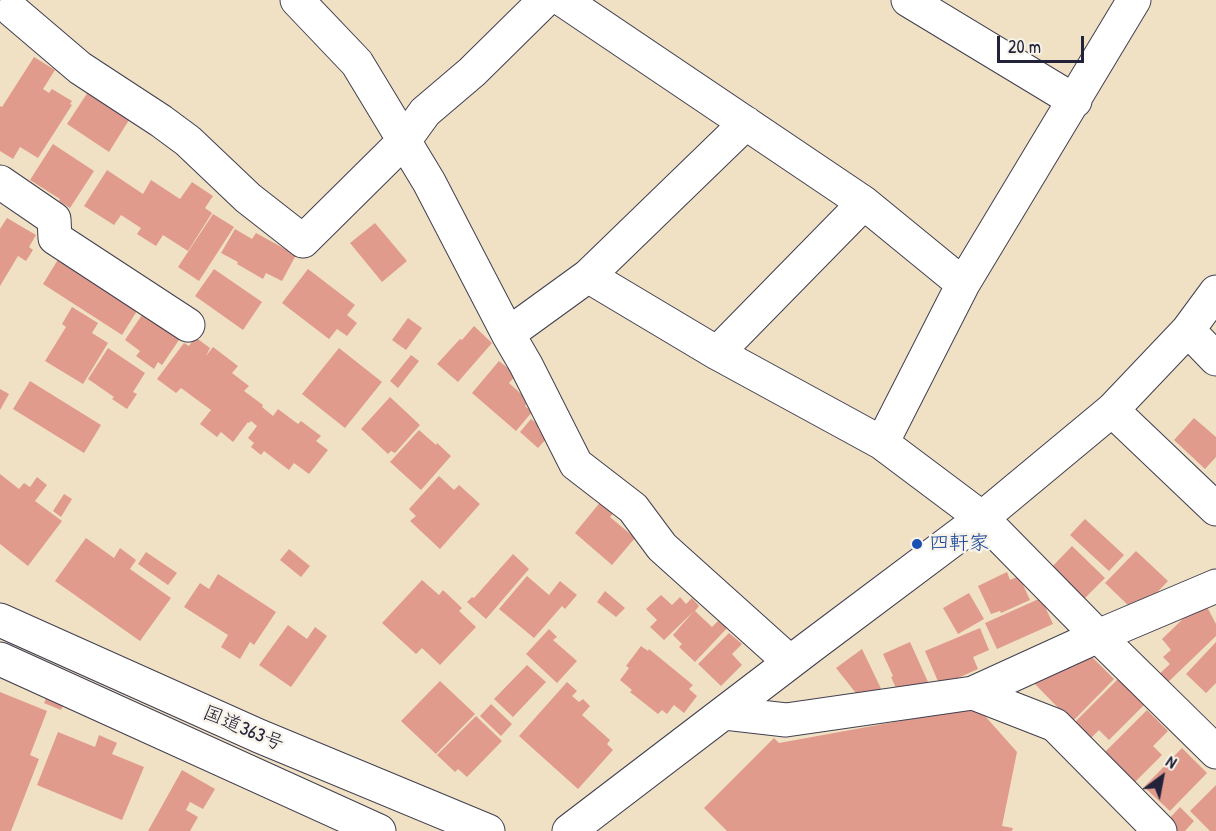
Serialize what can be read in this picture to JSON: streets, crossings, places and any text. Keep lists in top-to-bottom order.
{
  "streets": {
    "main road": ["国道363号"]
  },
  "places": ["四軒家"],
  "scale_bar": "20 m",
  "north": "top right"
}
